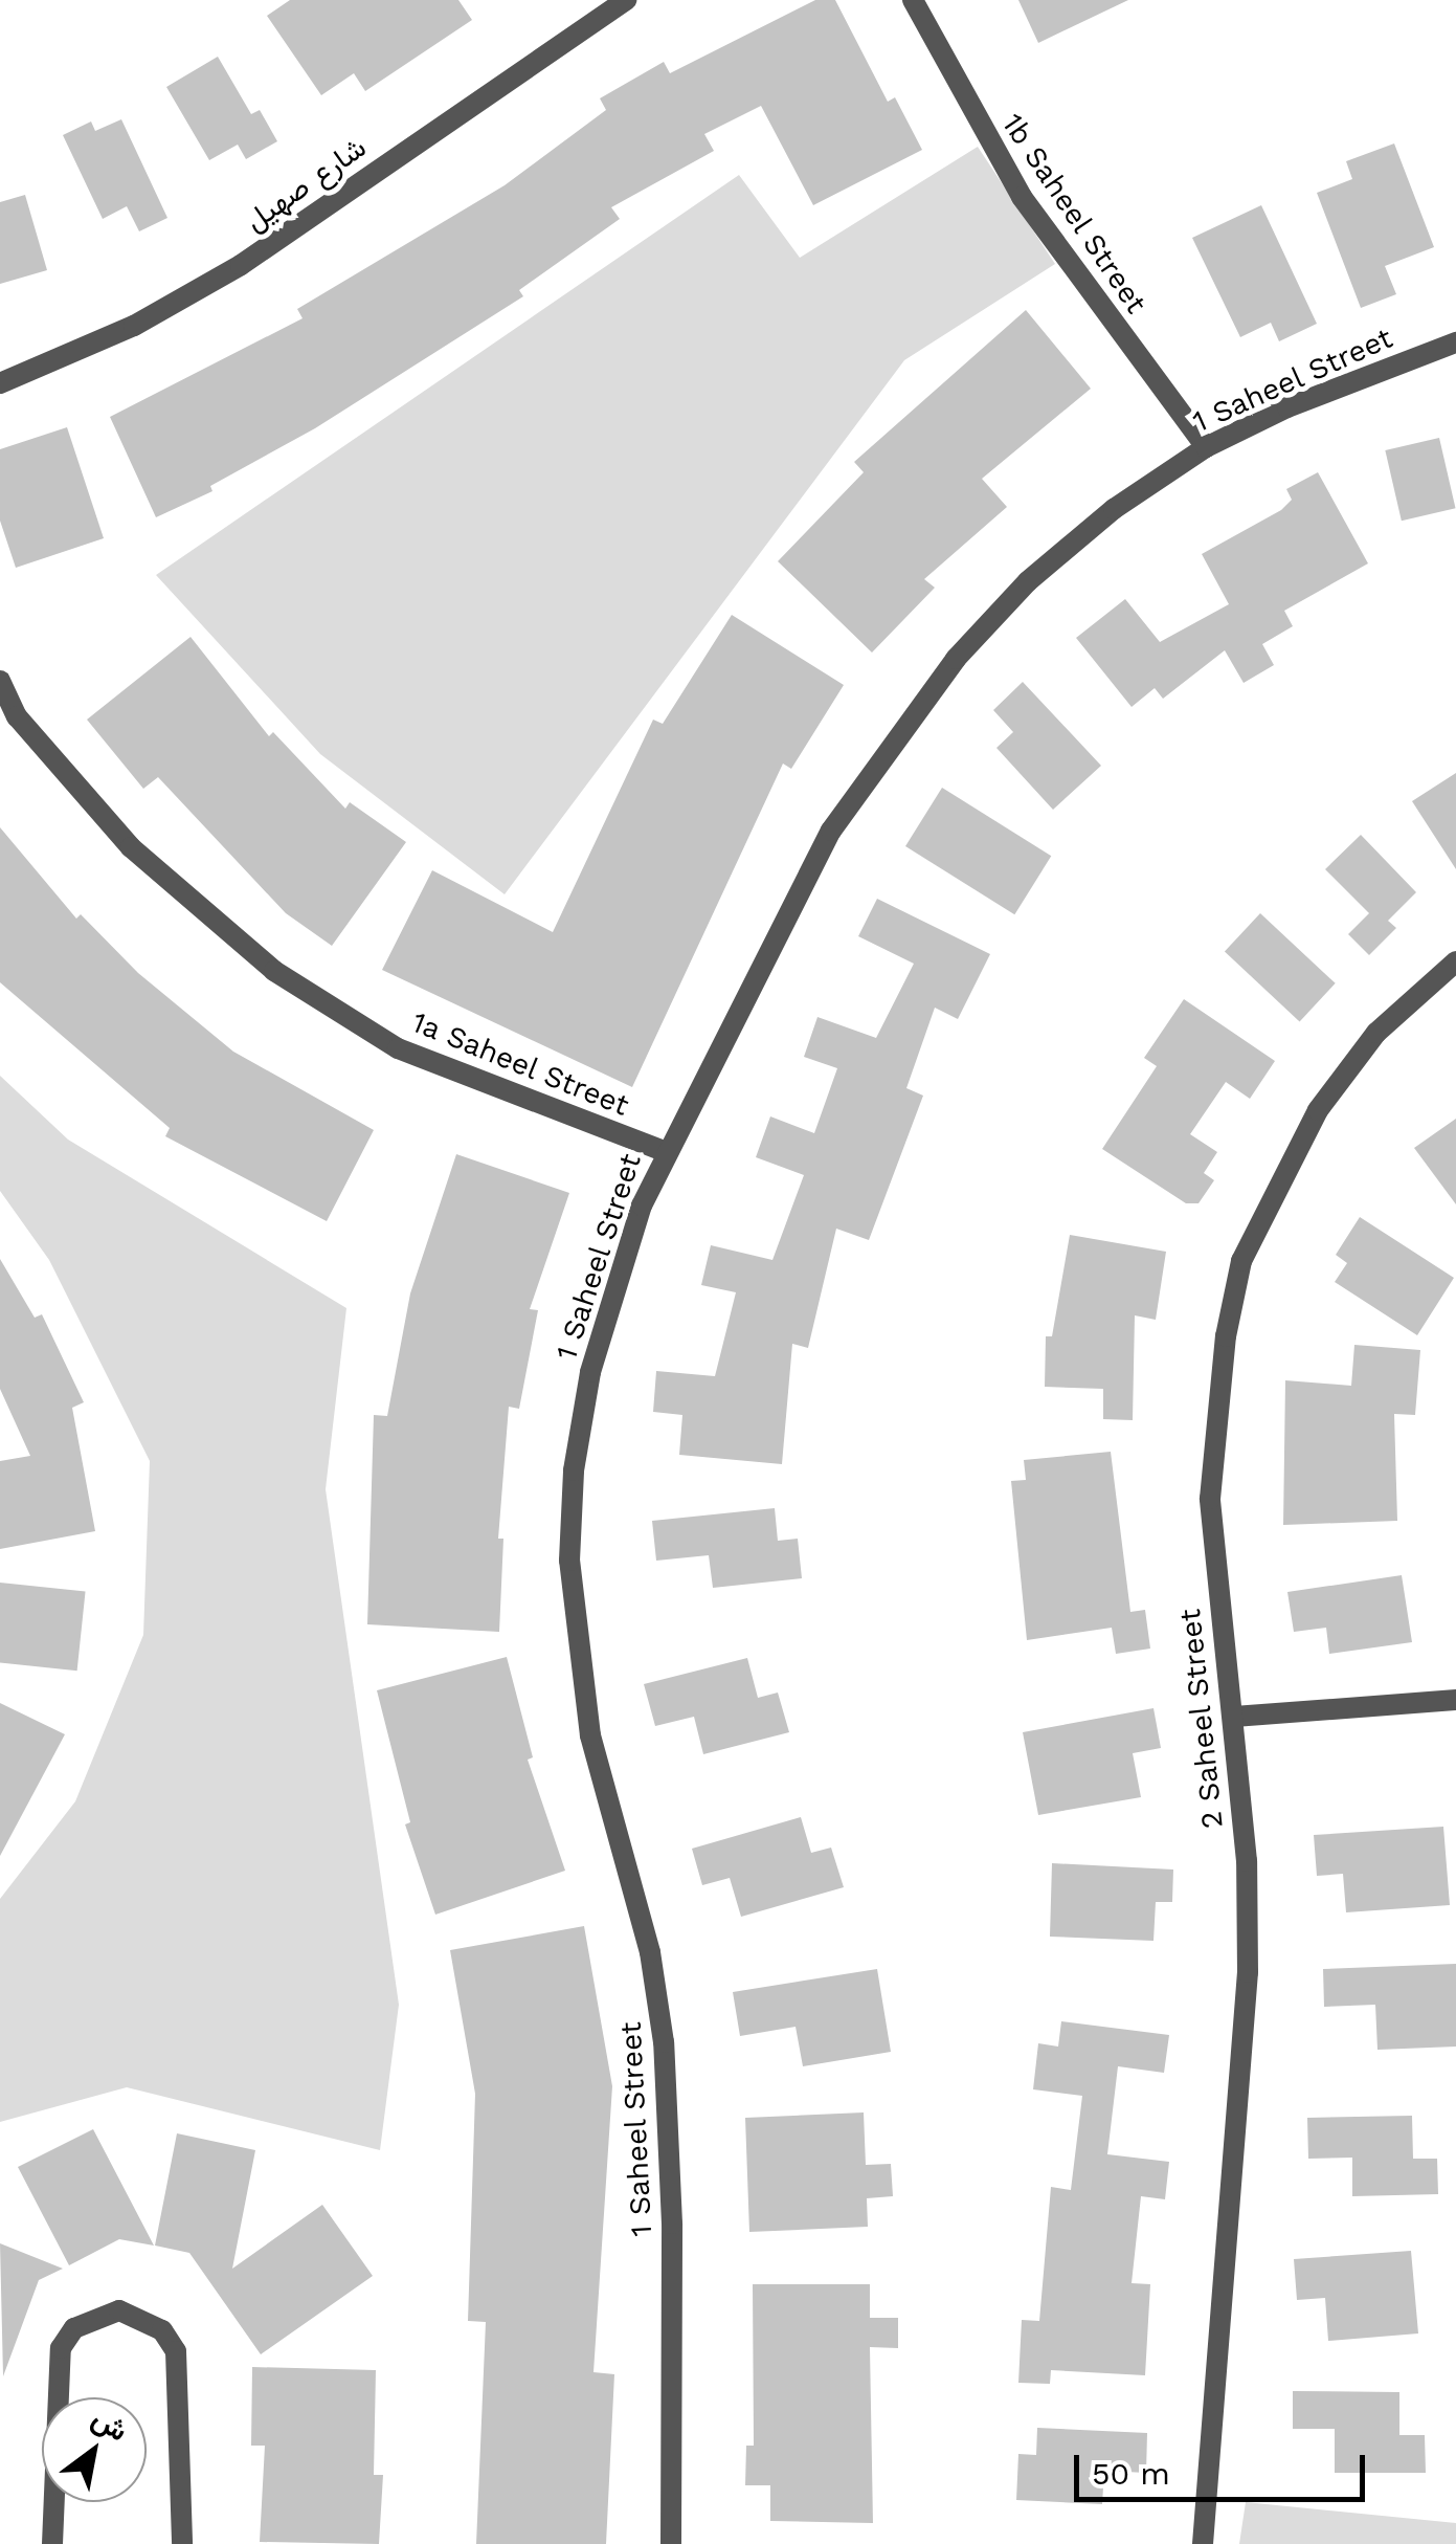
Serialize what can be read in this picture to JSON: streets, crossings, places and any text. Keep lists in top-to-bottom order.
{
  "streets": {
    "street": [
      "شارع صهيل",
      "1b Saheel Street",
      "1 Saheel Street",
      "1a Saheel Street",
      "2 Saheel Street"
    ]
  },
  "crossings": [
    ["1b Saheel Street", "1 Saheel Street"],
    ["1 Saheel Street", "1a Saheel Street"]
  ],
  "scale_bar": "50 m",
  "north": "top right"
}
